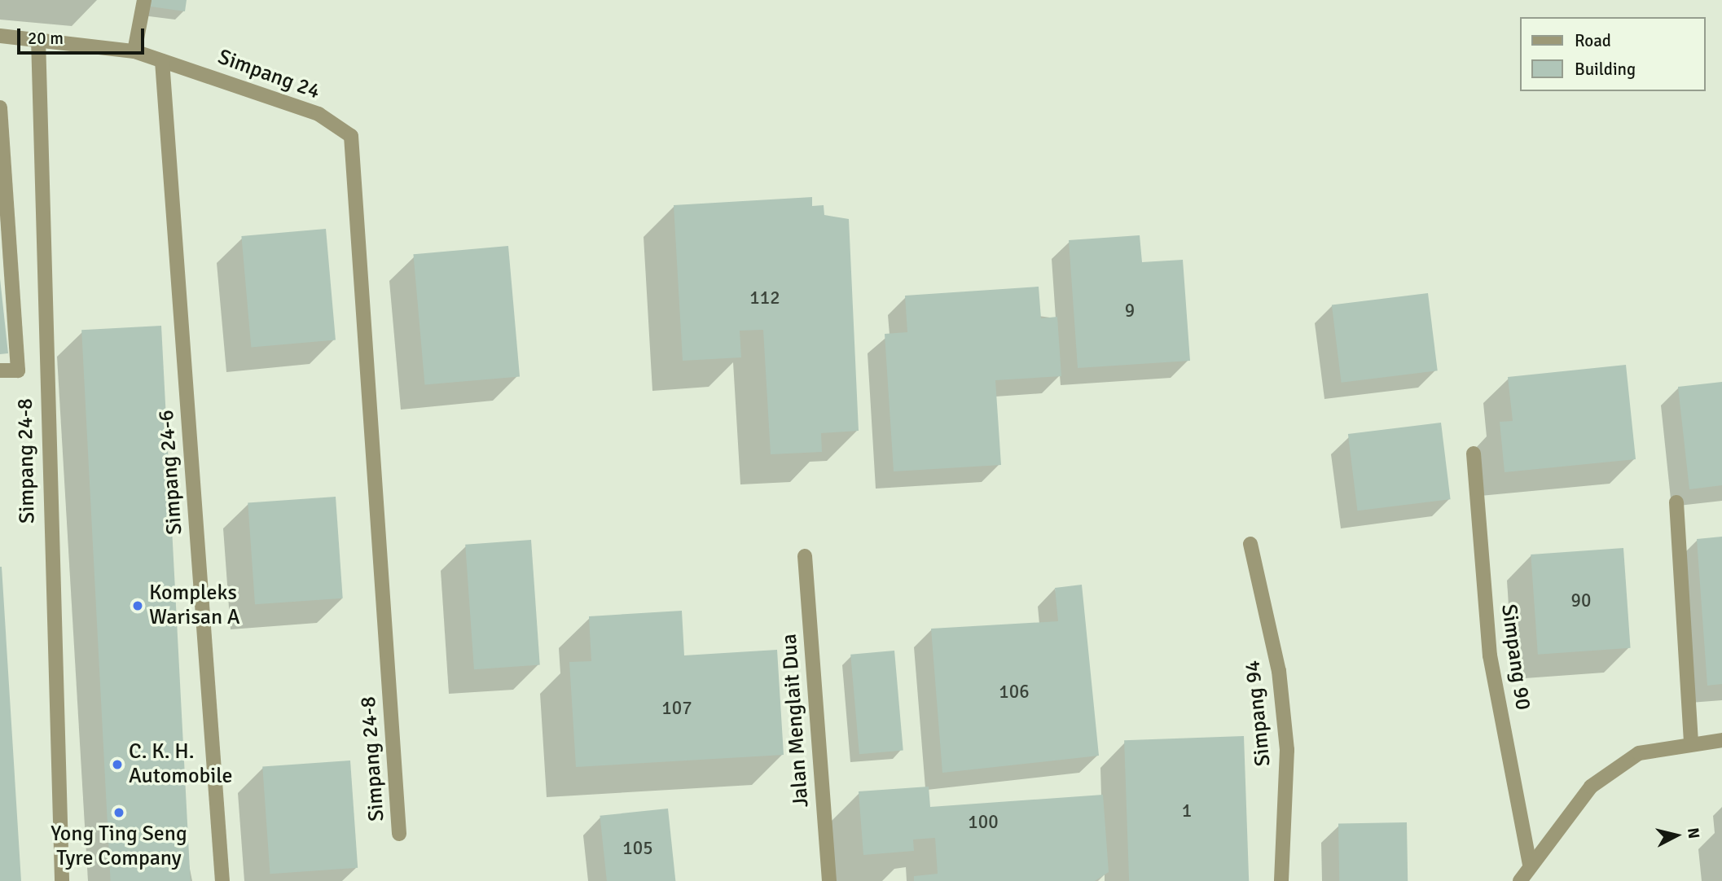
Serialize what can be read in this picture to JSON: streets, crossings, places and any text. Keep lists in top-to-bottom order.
{
  "streets": {
    "street": [
      "Simpang 24",
      "Simpang 24-8",
      "Simpang 24-6",
      "Simpang 90",
      "Simpang 94",
      "Jalan Menglait Dua"
    ]
  },
  "crossings": [
    ["Simpang 24", "Simpang 24-8"],
    ["Simpang 24", "Simpang 24-6"]
  ],
  "places": ["Kompleks Warisan A", "C. K. H. Automobile", "Yong Ting Seng Tyre Company"],
  "house_numbers": [
    "112",
    "9",
    "90",
    "106",
    "107",
    "1",
    "100",
    "105"
  ],
  "legend": ["Road", "Building"],
  "scale_bar": "20 m",
  "north": "right"
}
